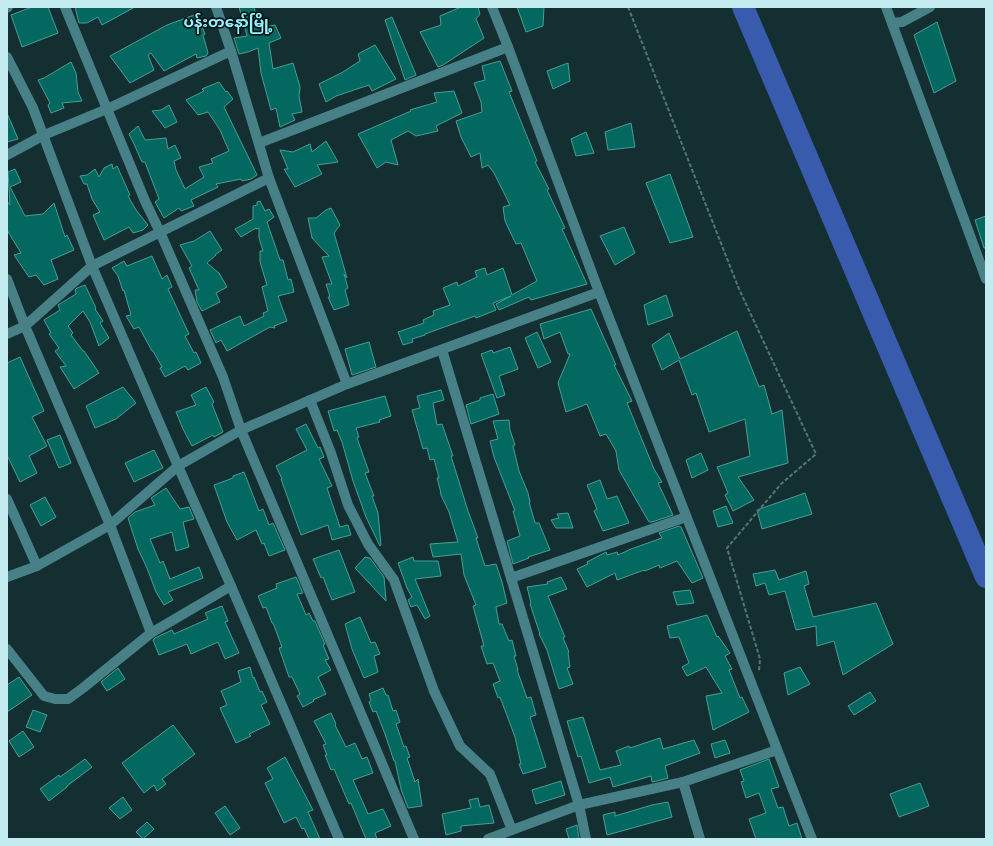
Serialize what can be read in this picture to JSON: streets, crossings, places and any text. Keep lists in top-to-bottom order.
{
  "districts": ["ပန်းတနော်မြို့"]
}
